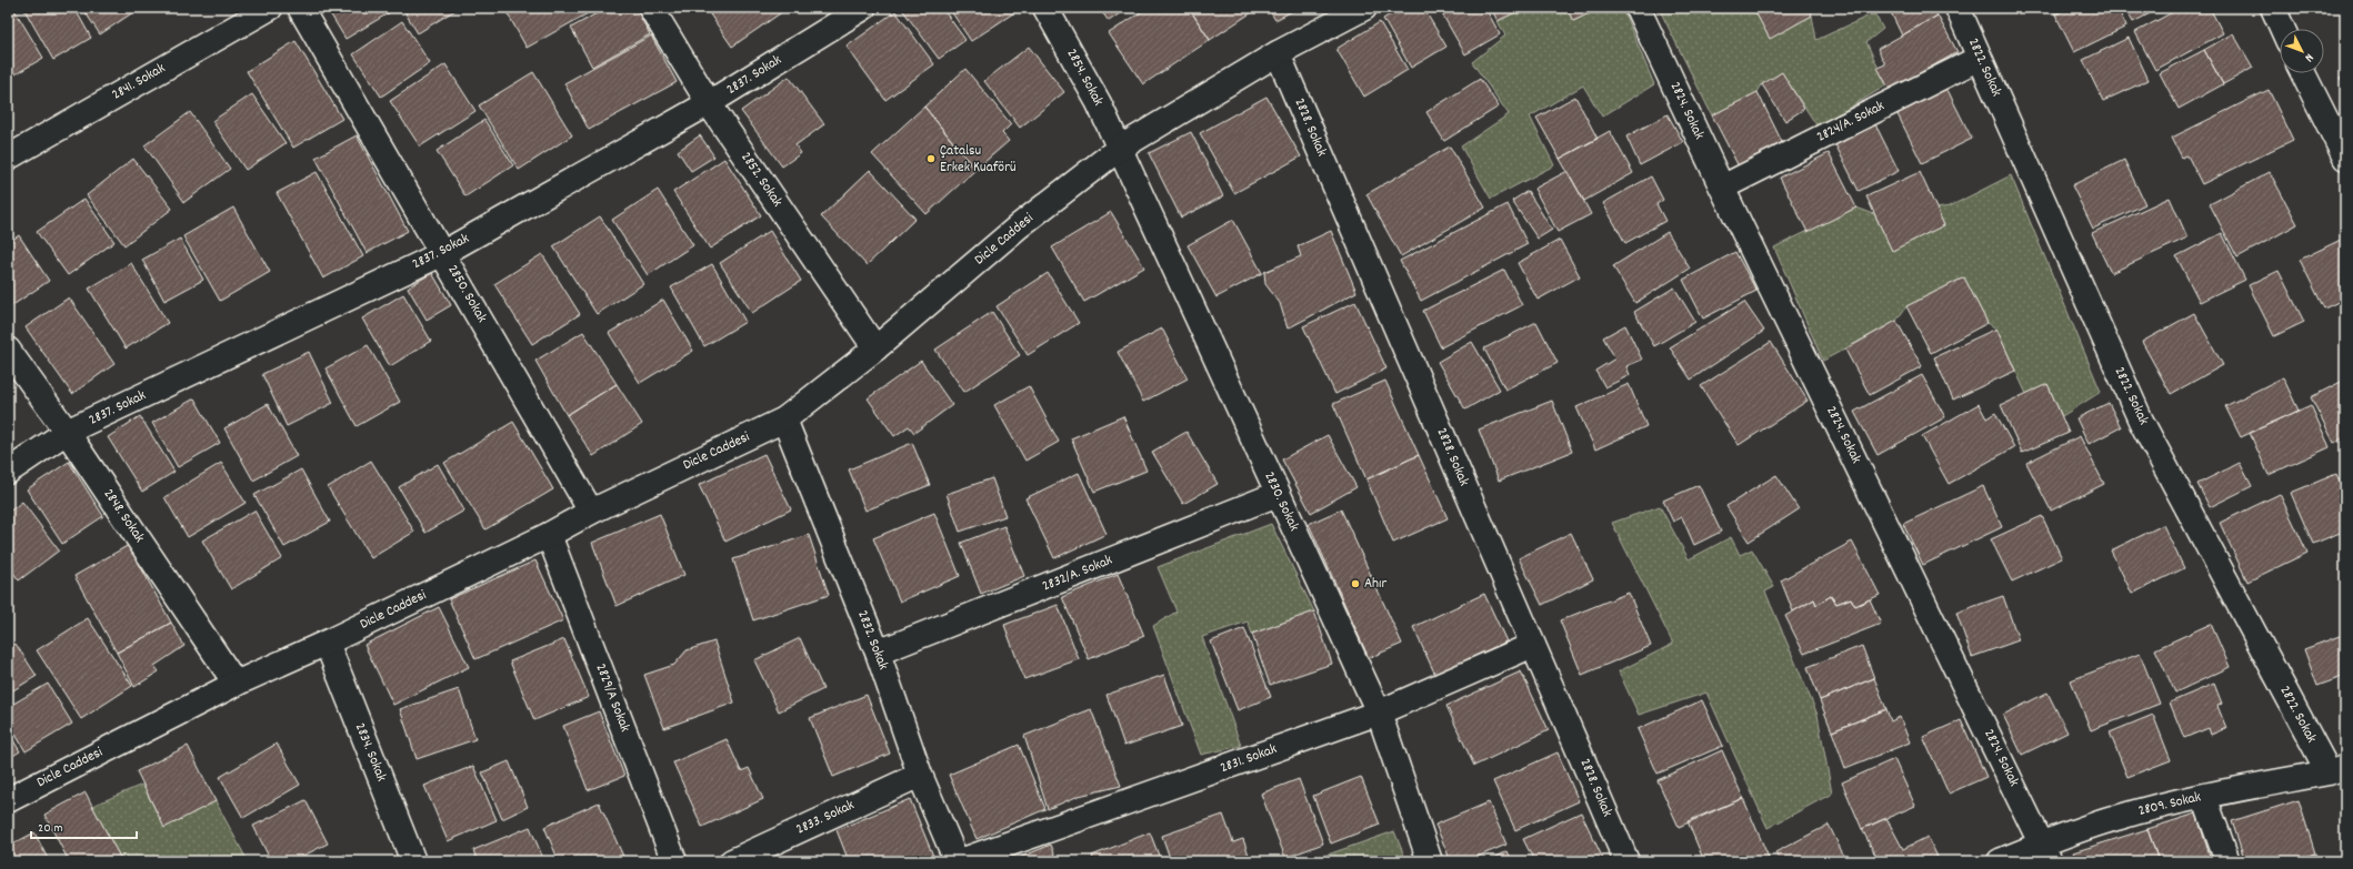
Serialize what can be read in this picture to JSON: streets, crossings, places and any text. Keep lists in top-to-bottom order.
{
  "streets": {
    "street": [
      "2822. Sokak",
      "2837. Sokak",
      "2854. Sokak",
      "2841. Sokak",
      "2824. Sokak",
      "2824/A. Sokak",
      "2828. Sokak",
      "2852. Sokak",
      "Dicle Caddesi",
      "2850. Sokak",
      "2830. Sokak",
      "2848. Sokak",
      "2832/A. Sokak",
      "2832. Sokak",
      "2829/A Sokak",
      "2834. Sokak",
      "2831. Sokak",
      "2809. Sokak",
      "2833. Sokak"
    ]
  },
  "crossings": [
    ["2822. Sokak", "2824/A. Sokak"],
    ["2822. Sokak", "2809. Sokak"],
    ["2837. Sokak", "2852. Sokak"],
    ["2837. Sokak", "2850. Sokak"],
    ["2837. Sokak", "2848. Sokak"],
    ["2854. Sokak", "Dicle Caddesi"],
    ["2854. Sokak", "2830. Sokak"],
    ["2824. Sokak", "2824/A. Sokak"],
    ["2824. Sokak", "2809. Sokak"],
    ["2828. Sokak", "Dicle Caddesi"],
    ["2828. Sokak", "2831. Sokak"],
    ["2852. Sokak", "Dicle Caddesi"],
    ["Dicle Caddesi", "2850. Sokak"],
    ["Dicle Caddesi", "2830. Sokak"],
    ["Dicle Caddesi", "2848. Sokak"],
    ["Dicle Caddesi", "2832. Sokak"],
    ["Dicle Caddesi", "2829/A Sokak"],
    ["Dicle Caddesi", "2834. Sokak"],
    ["2830. Sokak", "2832/A. Sokak"],
    ["2830. Sokak", "2831. Sokak"],
    ["2832/A. Sokak", "2832. Sokak"],
    ["2832. Sokak", "2831. Sokak"],
    ["2832. Sokak", "2833. Sokak"]
  ],
  "places": ["Çatalsu Erkek Kuaförü", "Ahır"],
  "scale_bar": "20 m",
  "north": "bottom right"
}
